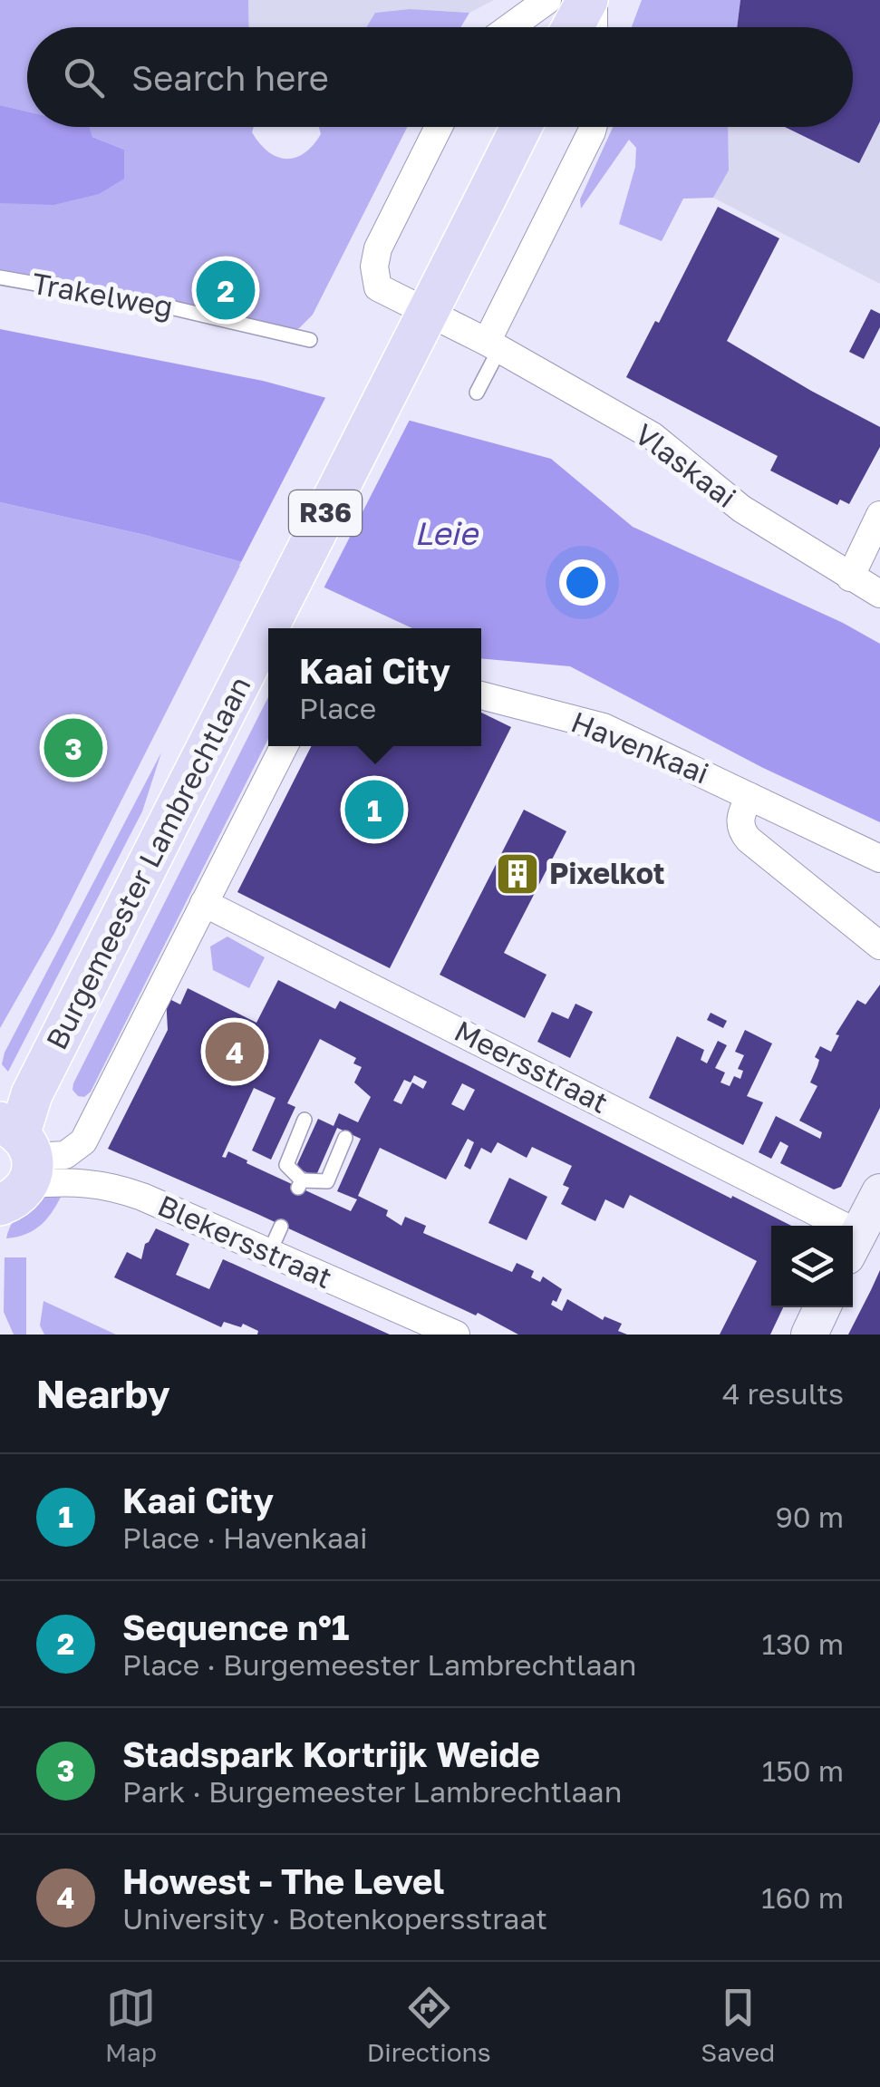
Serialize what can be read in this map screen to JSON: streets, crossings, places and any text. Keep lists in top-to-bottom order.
{
  "streets": {
    "main road": ["R36", "Burgemeester Lambrechtlaan"],
    "street": [
      "Vlaskaai",
      "Havenkaai",
      "Meersstraat",
      "Blekersstraat"
    ],
    "lane": ["Trakelweg"]
  },
  "crossings": [
    ["Burgemeester Lambrechtlaan", "Blekersstraat"]
  ],
  "water": ["Leie"],
  "places": {
    "building": ["Pixelkot"]
  },
  "page": {
    "search": "Search here",
    "pins": [
      "2",
      "3",
      "1",
      "4"
    ],
    "popup": ["Kaai City", "Place"],
    "heading": ["Nearby", "4 results"],
    "list": [
      {
        "mark": "1",
        "name": "Kaai City",
        "note": "Place · Havenkaai",
        "value": "90 m"
      },
      {
        "mark": "2",
        "name": "Sequence n°1",
        "note": "Place · Burgemeester Lambrechtlaan",
        "value": "130 m"
      },
      {
        "mark": "3",
        "name": "Stadspark Kortrijk Weide",
        "note": "Park · Burgemeester Lambrechtlaan",
        "value": "150 m"
      },
      {
        "mark": "4",
        "name": "Howest - The Level",
        "note": "University · Botenkopersstraat",
        "value": "160 m"
      }
    ],
    "nav": ["Map", "Directions", "Saved"]
  }
}
